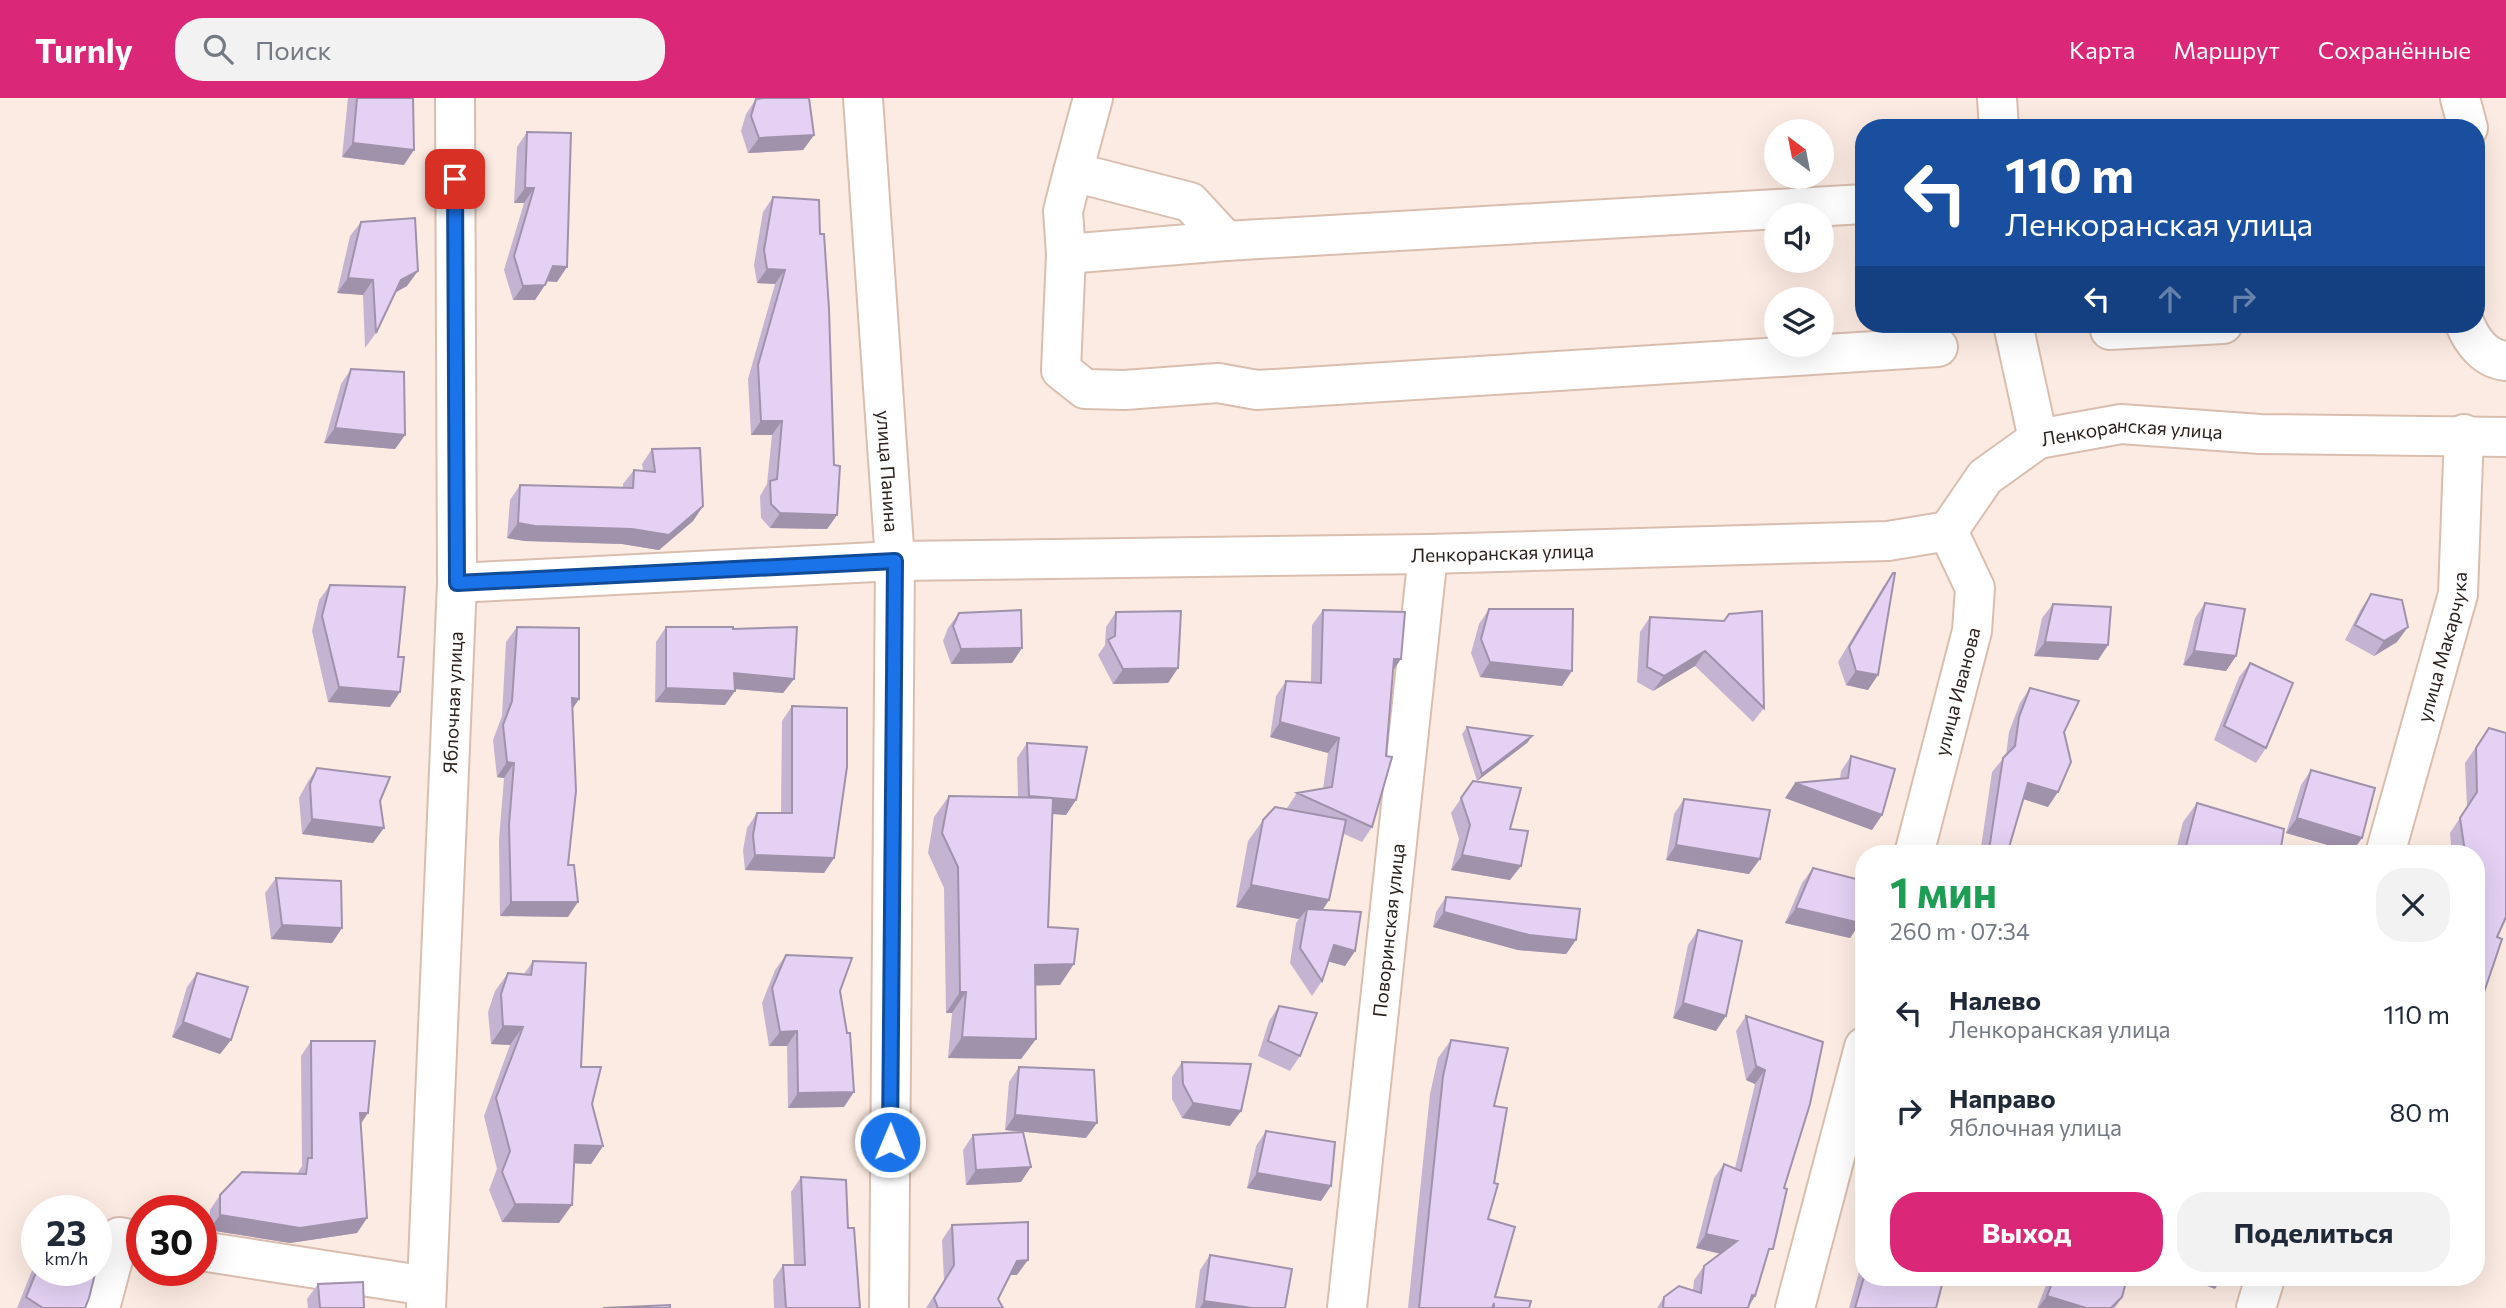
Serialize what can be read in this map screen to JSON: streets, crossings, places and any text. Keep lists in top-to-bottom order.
{
  "streets": {
    "street": [
      "Ленкоранская улица",
      "улица Панина",
      "улица Макарчука",
      "улица Иванова",
      "Яблочная улица",
      "Поворинская улица"
    ]
  },
  "crossings": [
    ["Ленкоранская улица", "улица Панина"],
    ["Ленкоранская улица", "улица Макарчука"],
    ["Ленкоранская улица", "улица Иванова"],
    ["Ленкоранская улица", "Яблочная улица"],
    ["Ленкоранская улица", "Поворинская улица"]
  ],
  "north": "top left",
  "page": {
    "header": "Turnly",
    "search": "Поиск",
    "nav": ["Карта", "Маршрут", "Сохранённые"],
    "turn": ["110 m", "Ленкоранская улица"],
    "heading": ["1 мин", "260 m · 07:34"],
    "list": [
      {
        "name": "Налево",
        "note": "Ленкоранская улица",
        "value": "110 m"
      },
      {
        "name": "Направо",
        "note": "Яблочная улица",
        "value": "80 m"
      }
    ],
    "buttons": ["Выход", "Поделиться"],
    "speed": "23 km/h",
    "limit": "30"
  }
}
